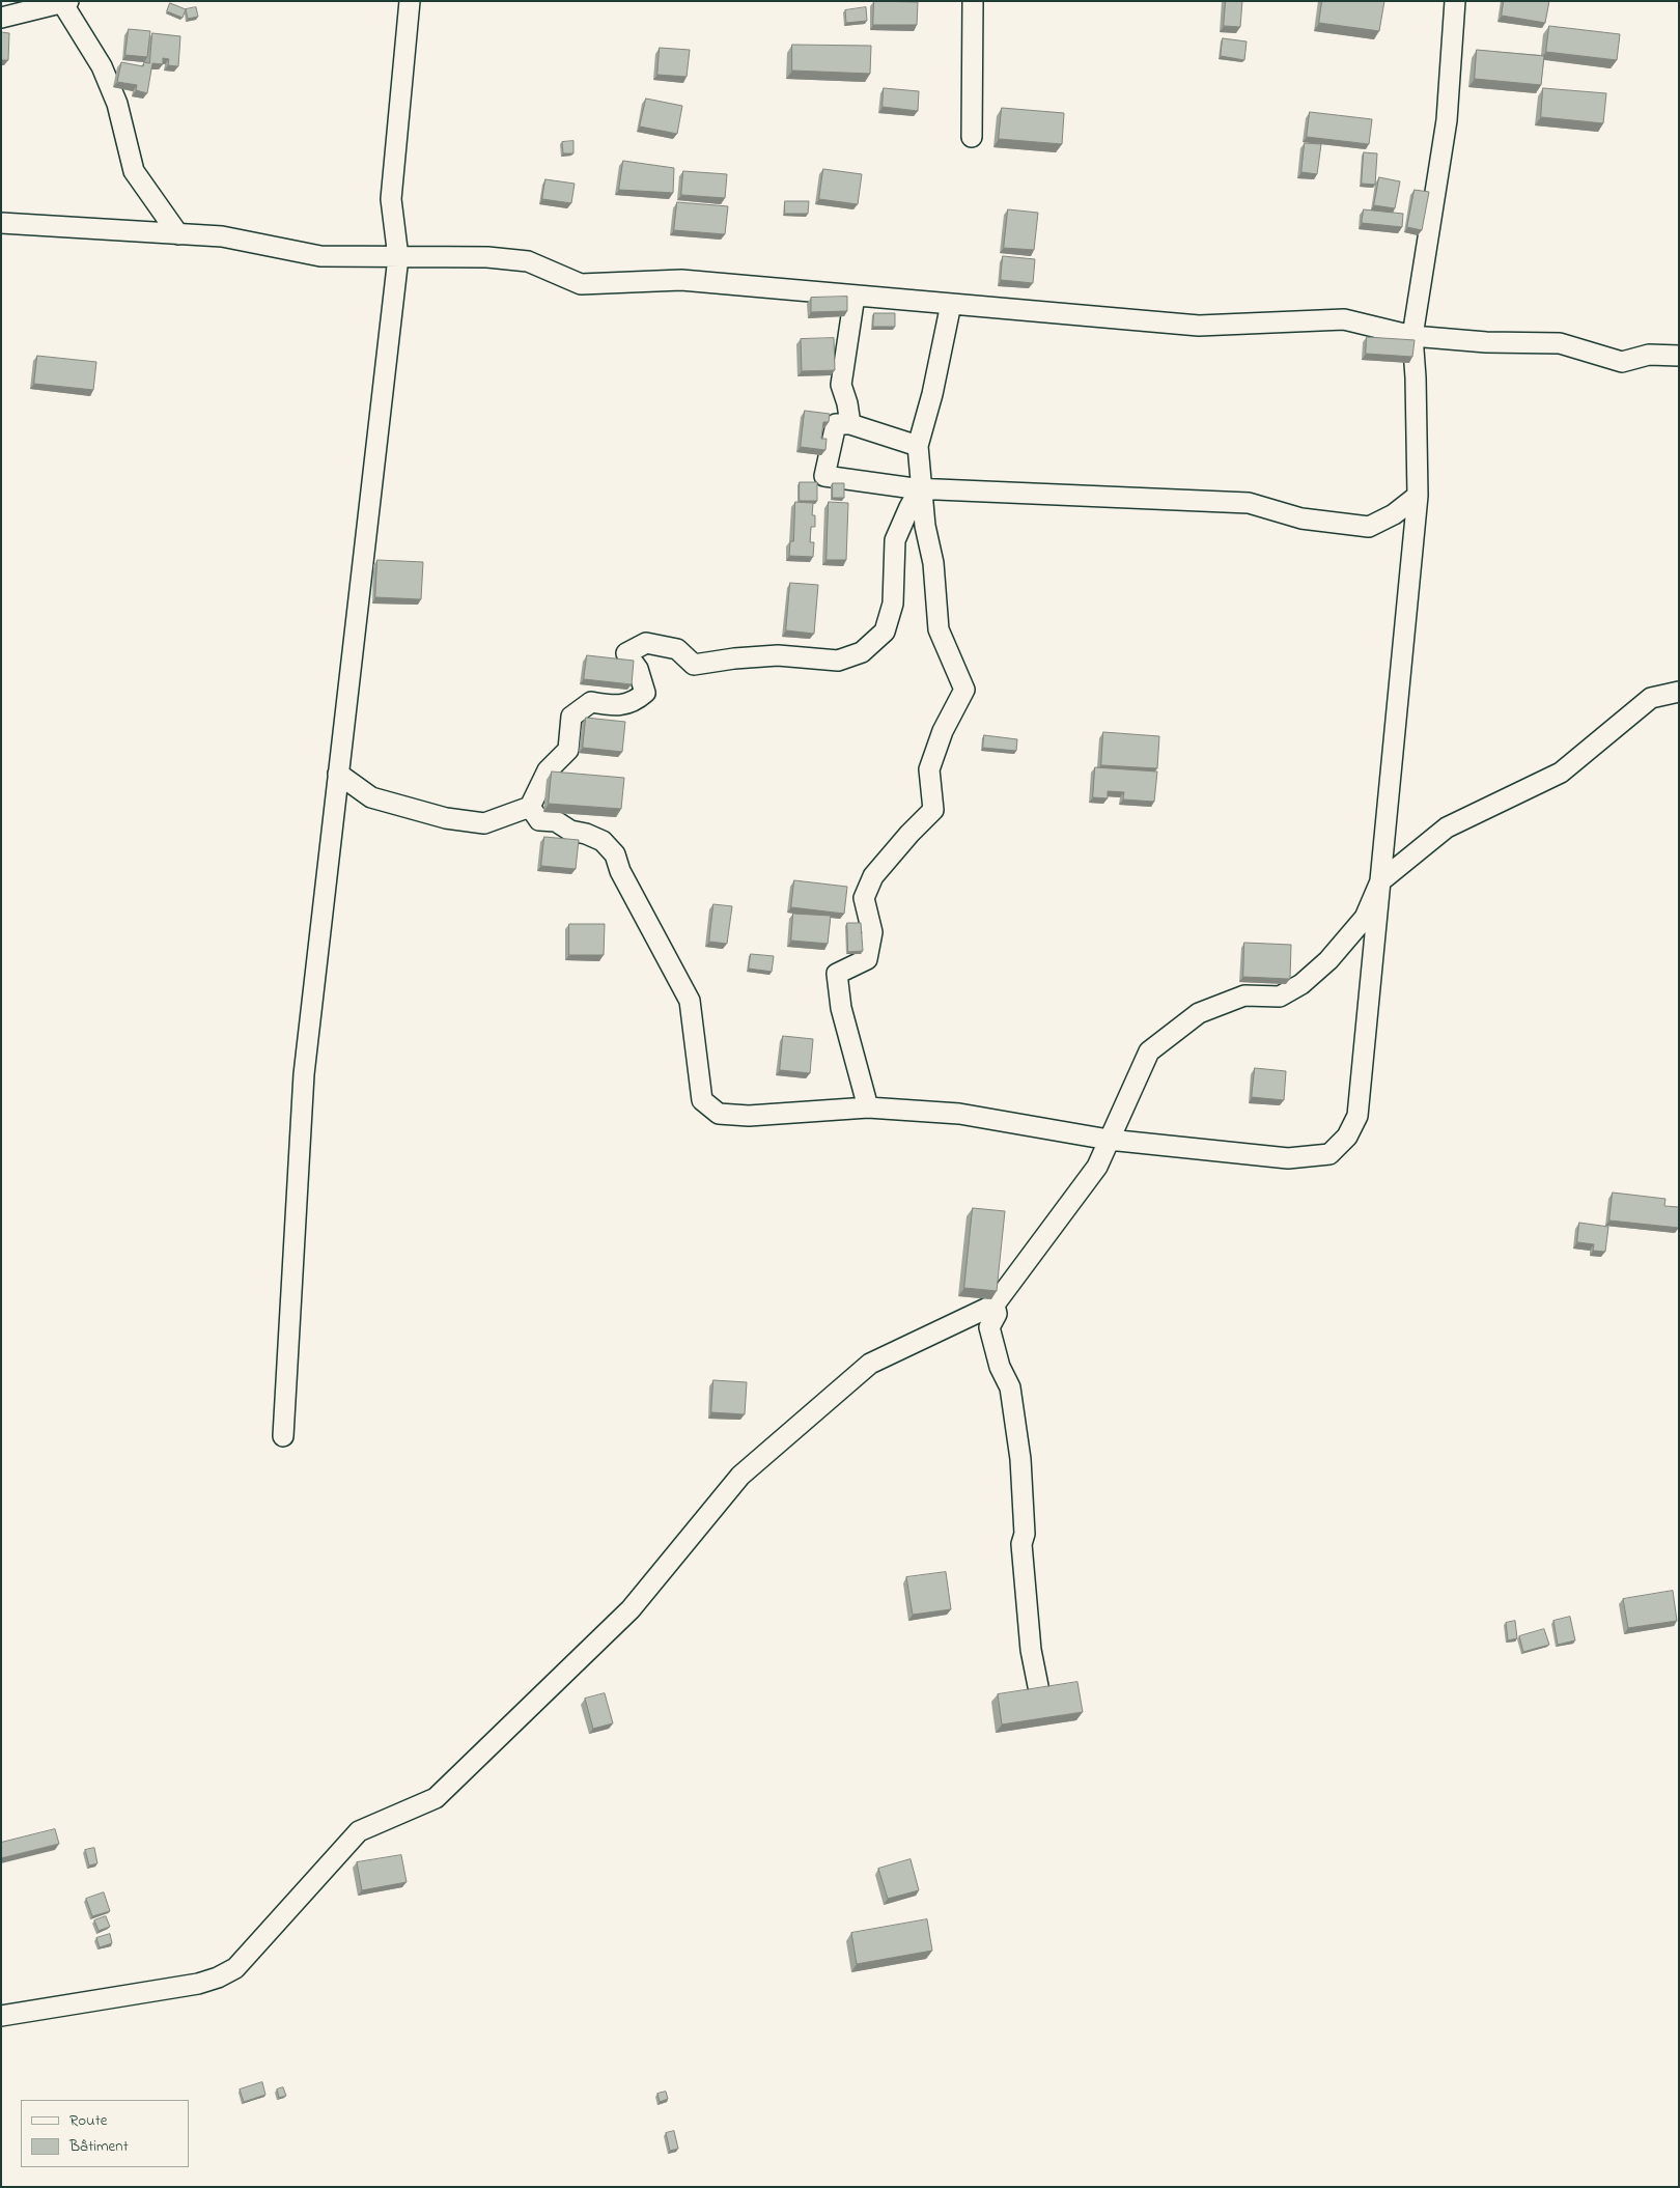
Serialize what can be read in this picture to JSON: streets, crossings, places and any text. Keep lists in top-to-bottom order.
{
  "legend": ["Route", "Bâtiment"]
}
